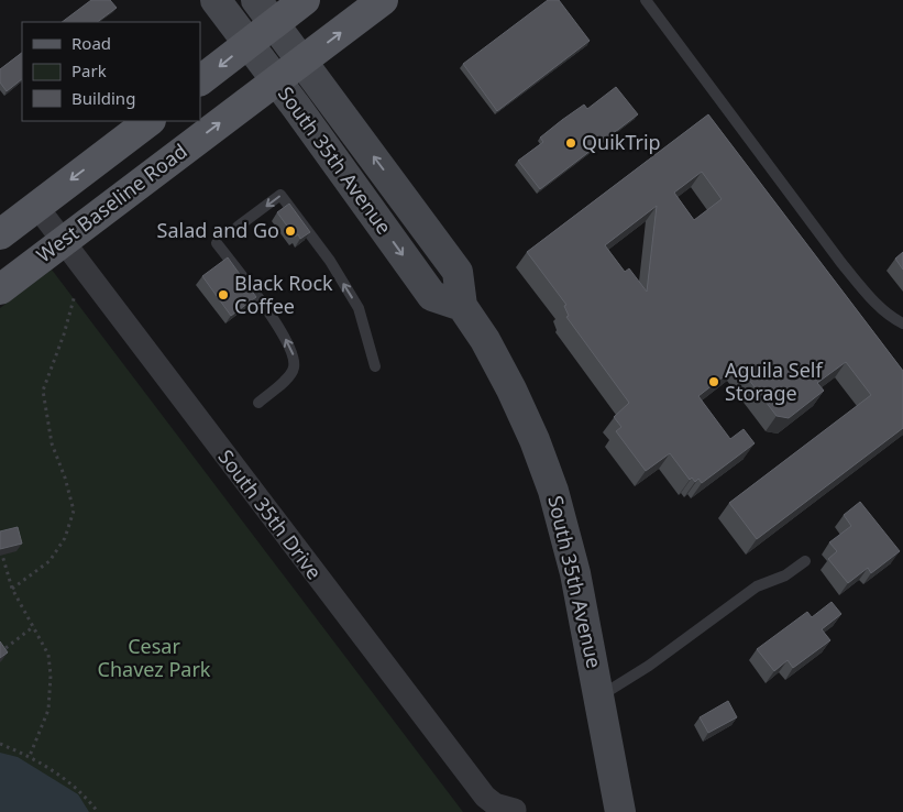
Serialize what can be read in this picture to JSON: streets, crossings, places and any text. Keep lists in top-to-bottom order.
{
  "streets": {
    "main road": ["South 35th Avenue", "West Baseline Road"],
    "street": ["South 35th Drive"]
  },
  "crossings": [
    ["South 35th Avenue", "West Baseline Road"],
    ["West Baseline Road", "South 35th Drive"]
  ],
  "parks": ["Cesar Chavez Park"],
  "places": [
    "QuikTrip",
    "Salad and Go",
    "Black Rock Coffee",
    "Aguila Self Storage"
  ],
  "legend": ["Road", "Park", "Building"]
}
